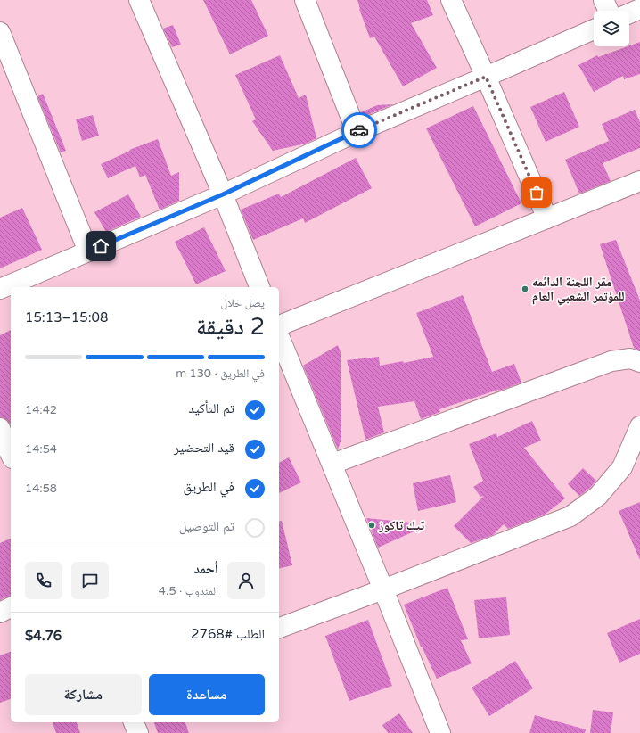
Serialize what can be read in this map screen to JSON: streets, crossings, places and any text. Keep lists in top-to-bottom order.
{
  "places": ["مقر اللجنة الدائمه للمؤتمر الشعبي العام", "تيك تاكوز"],
  "page": {
    "heading": ["2 دقيقة", "يصل خلال", "15:08–15:13"],
    "panel": [
      "أحمد",
      "المندوب · 4.5",
      "الطلب #2768",
      "$4.76"
    ],
    "bar": "في الطريق · 130 m",
    "list": [
      ["تم التأكيد", "14:42"],
      ["قيد التحضير", "14:54"],
      ["في الطريق", "14:58"],
      "تم التوصيل"
    ],
    "buttons": ["مساعدة", "مشاركة"]
  }
}
